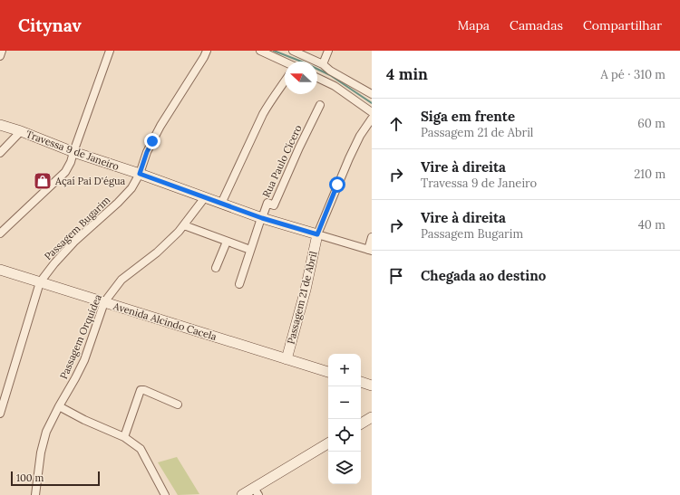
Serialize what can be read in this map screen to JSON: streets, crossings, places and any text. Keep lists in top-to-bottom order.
{
  "streets": {
    "main road": ["Travessa 9 de Janeiro", "Passagem 21 de Abril", "Avenida Alcindo Cacela"],
    "street": ["Rua Paulo Cícero", "Passagem Bugarim", "Passagem Orquídea"]
  },
  "crossings": [
    ["Travessa 9 de Janeiro", "Rua Paulo Cícero"],
    ["Travessa 9 de Janeiro", "Passagem Bugarim"],
    ["Travessa 9 de Janeiro", "Passagem 21 de Abril"],
    ["Travessa 9 de Janeiro", "Passagem Orquídea"],
    ["Passagem Bugarim", "Avenida Alcindo Cacela"],
    ["Passagem 21 de Abril", "Avenida Alcindo Cacela"],
    ["Avenida Alcindo Cacela", "Passagem Orquídea"]
  ],
  "places": {
    "shop": ["Açaí Pai D'égua"]
  },
  "scale_bar": "100 m",
  "north": "left",
  "page": {
    "header": "Citynav",
    "nav": ["Mapa", "Camadas", "Compartilhar"],
    "heading": ["4 min", "A pé · 310 m"],
    "list": [
      ["Siga em frente", "Passagem 21 de Abril", "60 m"],
      ["Vire à direita", "Travessa 9 de Janeiro", "210 m"],
      ["Vire à direita", "Passagem Bugarim", "40 m"],
      "Chegada ao destino"
    ],
    "map_buttons": ["+", "−"],
    "scale": "100 m"
  }
}
